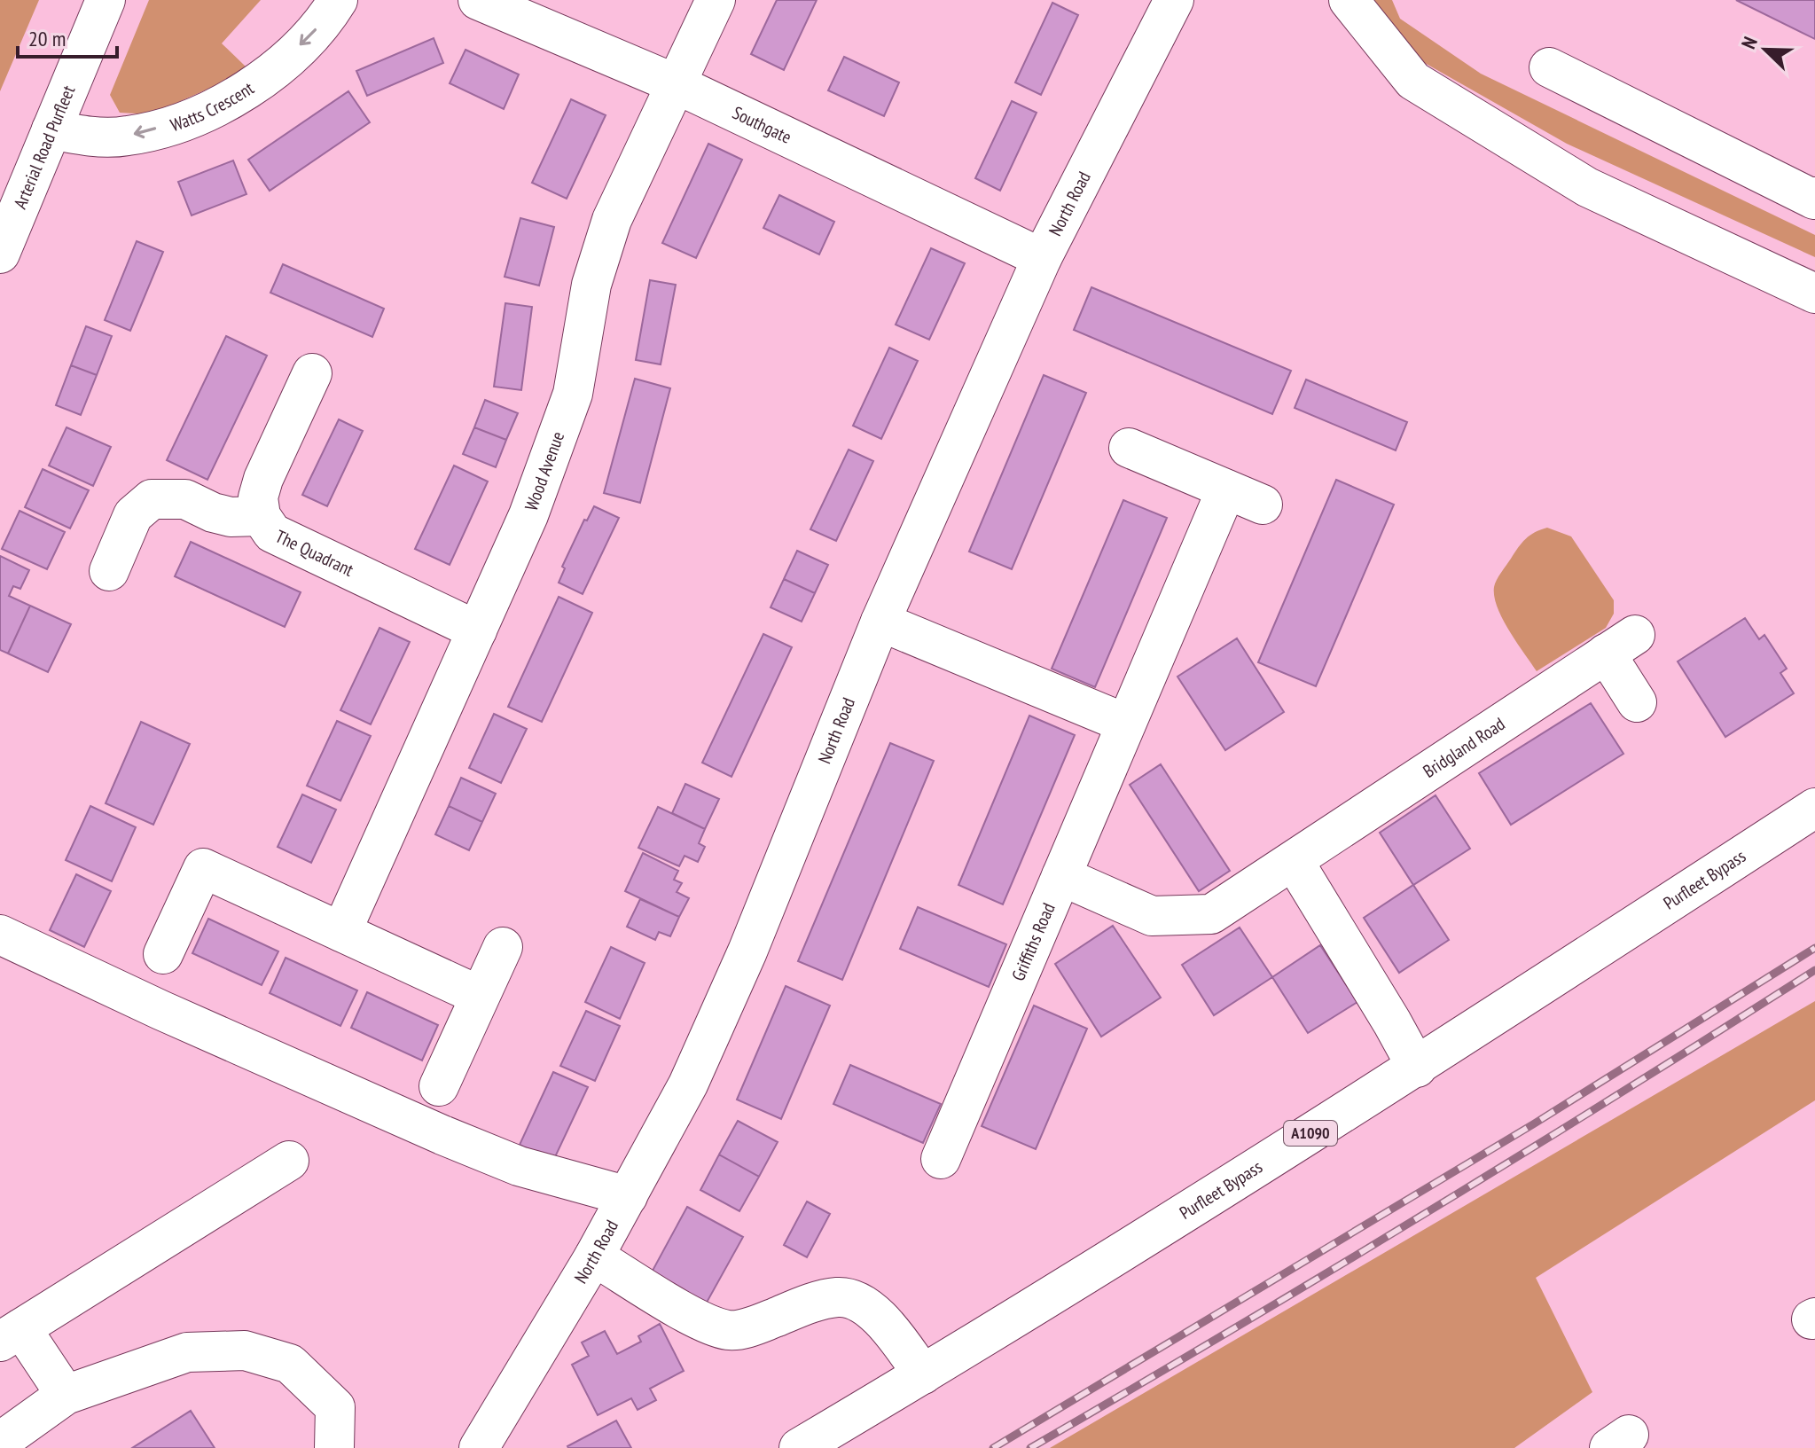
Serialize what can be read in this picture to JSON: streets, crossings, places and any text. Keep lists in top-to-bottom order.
{
  "streets": {
    "street": [
      "Watts Crescent",
      "Southgate",
      "Arterial Road Purfleet",
      "North Road",
      "Wood Avenue",
      "The Quadrant",
      "Bridgland Road",
      "Purfleet Bypass",
      "Griffiths Road",
      "A1090"
    ]
  },
  "crossings": [
    ["Watts Crescent", "Arterial Road Purfleet"],
    ["Southgate", "North Road"],
    ["Southgate", "Wood Avenue"],
    ["Wood Avenue", "The Quadrant"],
    ["Bridgland Road", "Griffiths Road"]
  ],
  "one_way": ["Watts Crescent"],
  "scale_bar": "20 m",
  "north": "top left"
}
